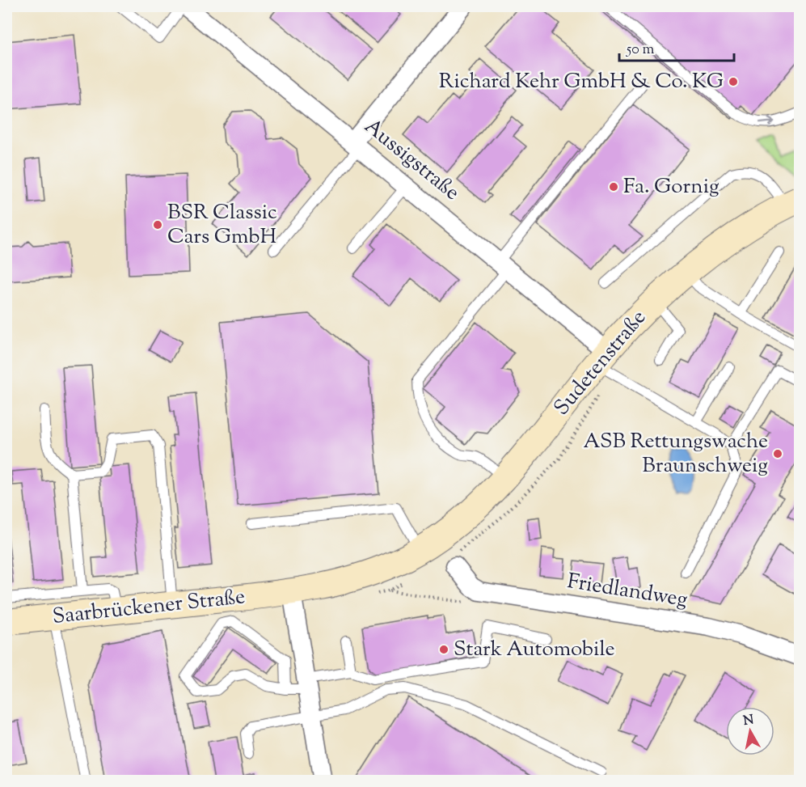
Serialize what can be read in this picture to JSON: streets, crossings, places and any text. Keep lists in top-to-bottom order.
{
  "streets": {
    "street": [
      "Aussigstraße",
      "Sudetenstraße",
      "Friedlandweg",
      "Saarbrückener Straße"
    ]
  },
  "crossings": [
    ["Aussigstraße", "Sudetenstraße"],
    ["Sudetenstraße", "Saarbrückener Straße"]
  ],
  "places": [
    "Richard Kehr GmbH & Co. KG",
    "Fa. Gornig",
    "BSR Classic Cars GmbH",
    "ASB Rettungswache Braunschweig",
    "Stark Automobile"
  ],
  "scale_bar": "50 m",
  "north": "top"
}
